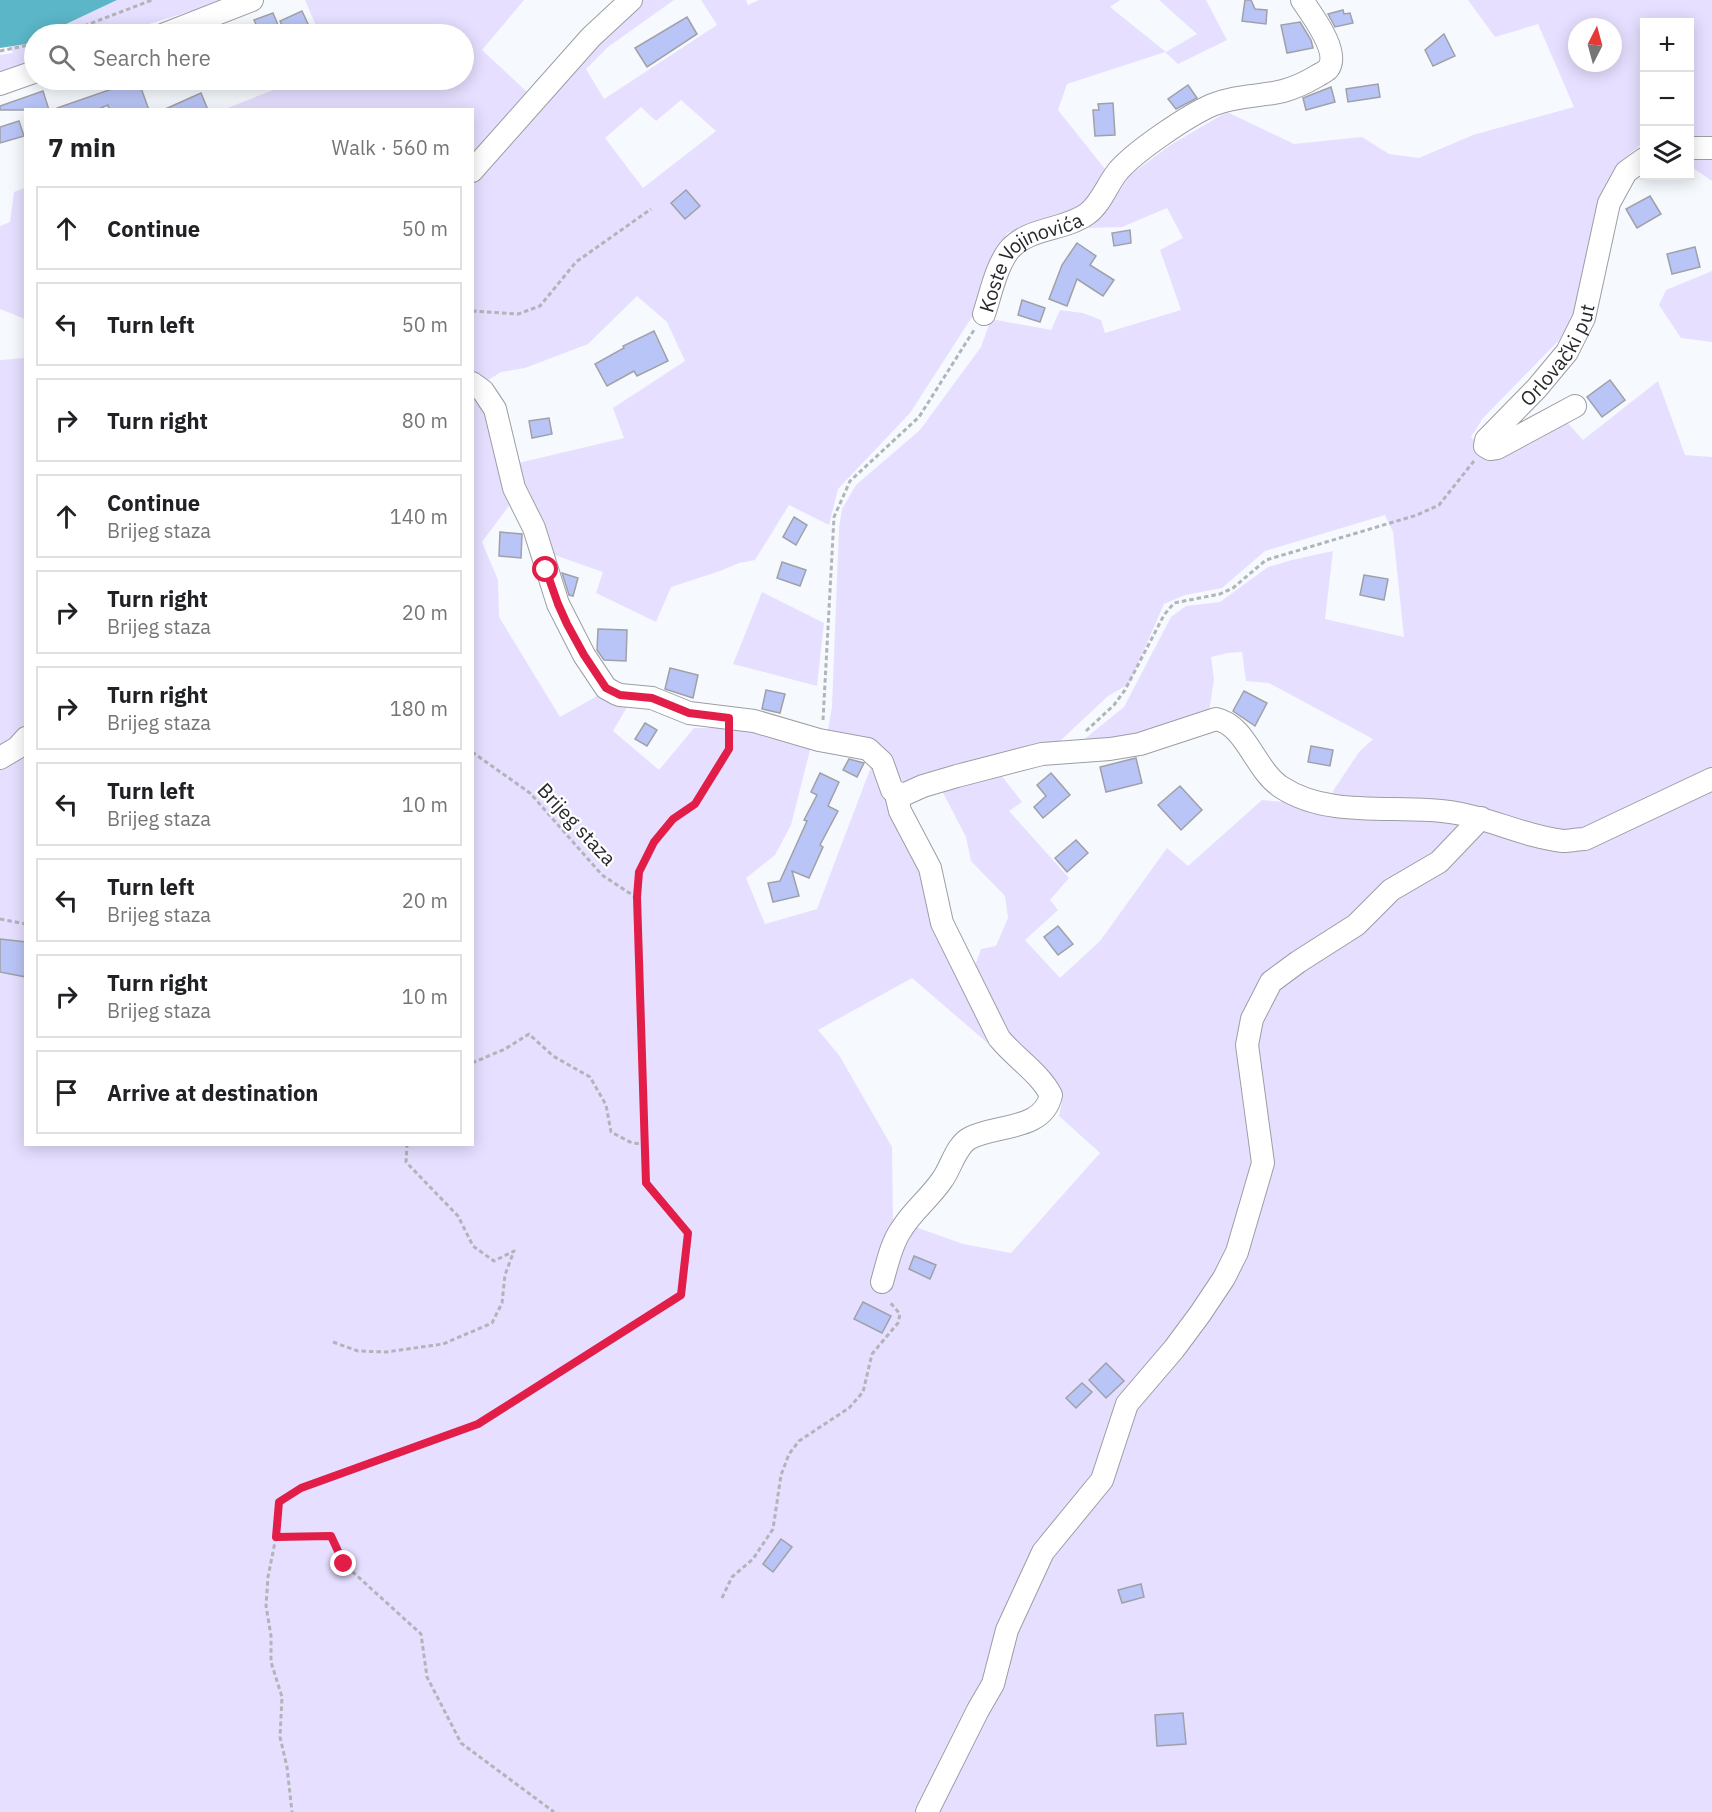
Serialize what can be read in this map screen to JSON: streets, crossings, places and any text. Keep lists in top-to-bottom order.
{
  "streets": {
    "street": ["Koste Vojinovića", "Orlovački put"],
    "path": ["Brijeg staza"]
  },
  "north": "top",
  "page": {
    "map_buttons": ["+", "−"],
    "search": "Search here",
    "heading": ["7 min", "Walk · 560 m"],
    "list": [
      ["Continue", "50 m"],
      ["Turn left", "50 m"],
      ["Turn right", "80 m"],
      ["Continue", "Brijeg staza", "140 m"],
      ["Turn right", "Brijeg staza", "20 m"],
      ["Turn right", "Brijeg staza", "180 m"],
      ["Turn left", "Brijeg staza", "10 m"],
      ["Turn left", "Brijeg staza", "20 m"],
      ["Turn right", "Brijeg staza", "10 m"],
      "Arrive at destination"
    ]
  }
}
